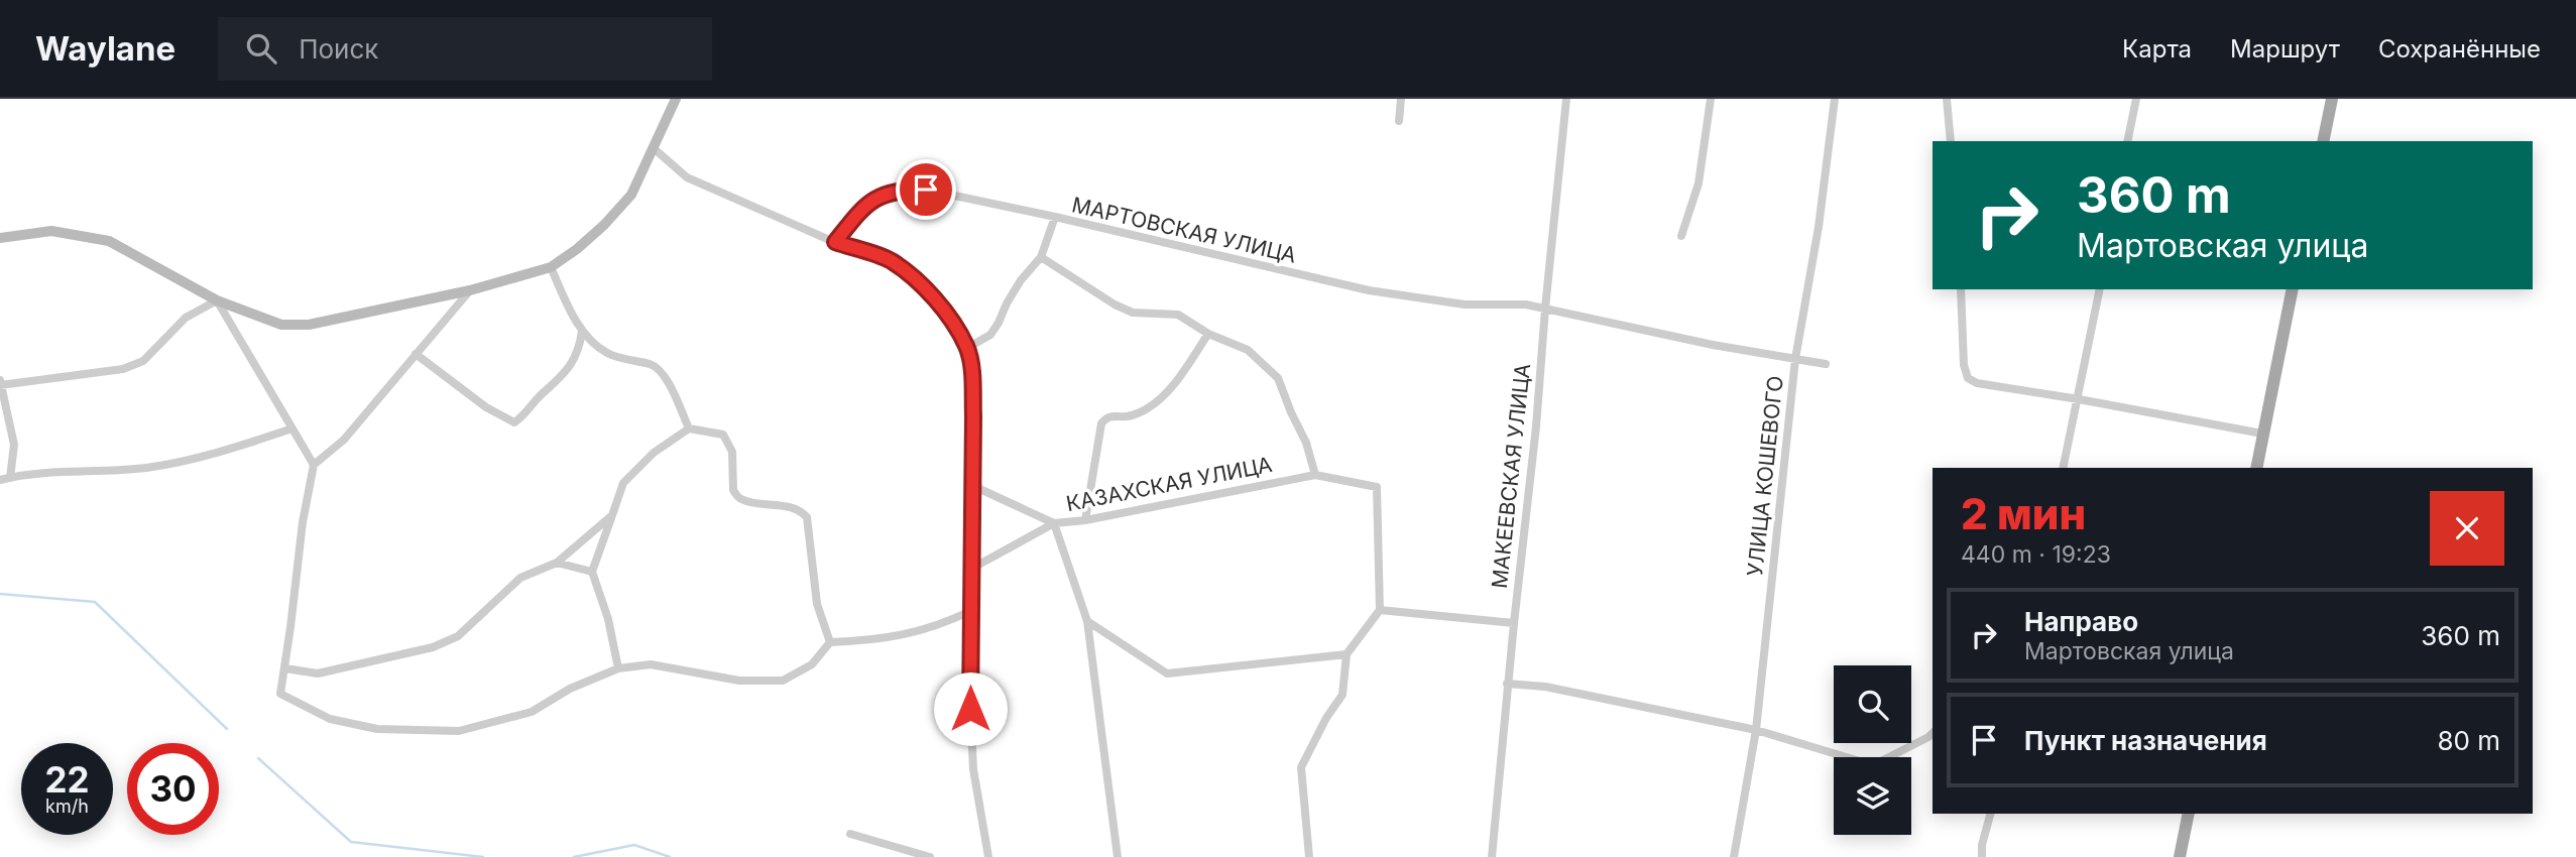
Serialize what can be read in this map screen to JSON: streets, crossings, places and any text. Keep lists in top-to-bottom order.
{
  "streets": {
    "street": [
      "МАРТОВСКАЯ УЛИЦА",
      "МАКЕЕВСКАЯ УЛИЦА",
      "УЛИЦА КОШЕВОГО",
      "КАЗАХСКАЯ УЛИЦА"
    ]
  },
  "crossings": [
    ["МАРТОВСКАЯ УЛИЦА", "МАКЕЕВСКАЯ УЛИЦА"],
    ["МАРТОВСКАЯ УЛИЦА", "УЛИЦА КОШЕВОГО"]
  ],
  "page": {
    "header": "Waylane",
    "search": "Поиск",
    "nav": ["Карта", "Маршрут", "Сохранённые"],
    "turn": ["360 m", "Мартовская улица"],
    "heading": ["2 мин", "440 m · 19:23"],
    "list": [
      {
        "name": "Направо",
        "note": "Мартовская улица",
        "value": "360 m"
      },
      {
        "name": "Пункт назначения",
        "value": "80 m"
      }
    ],
    "speed": "22 km/h",
    "limit": "30"
  }
}
